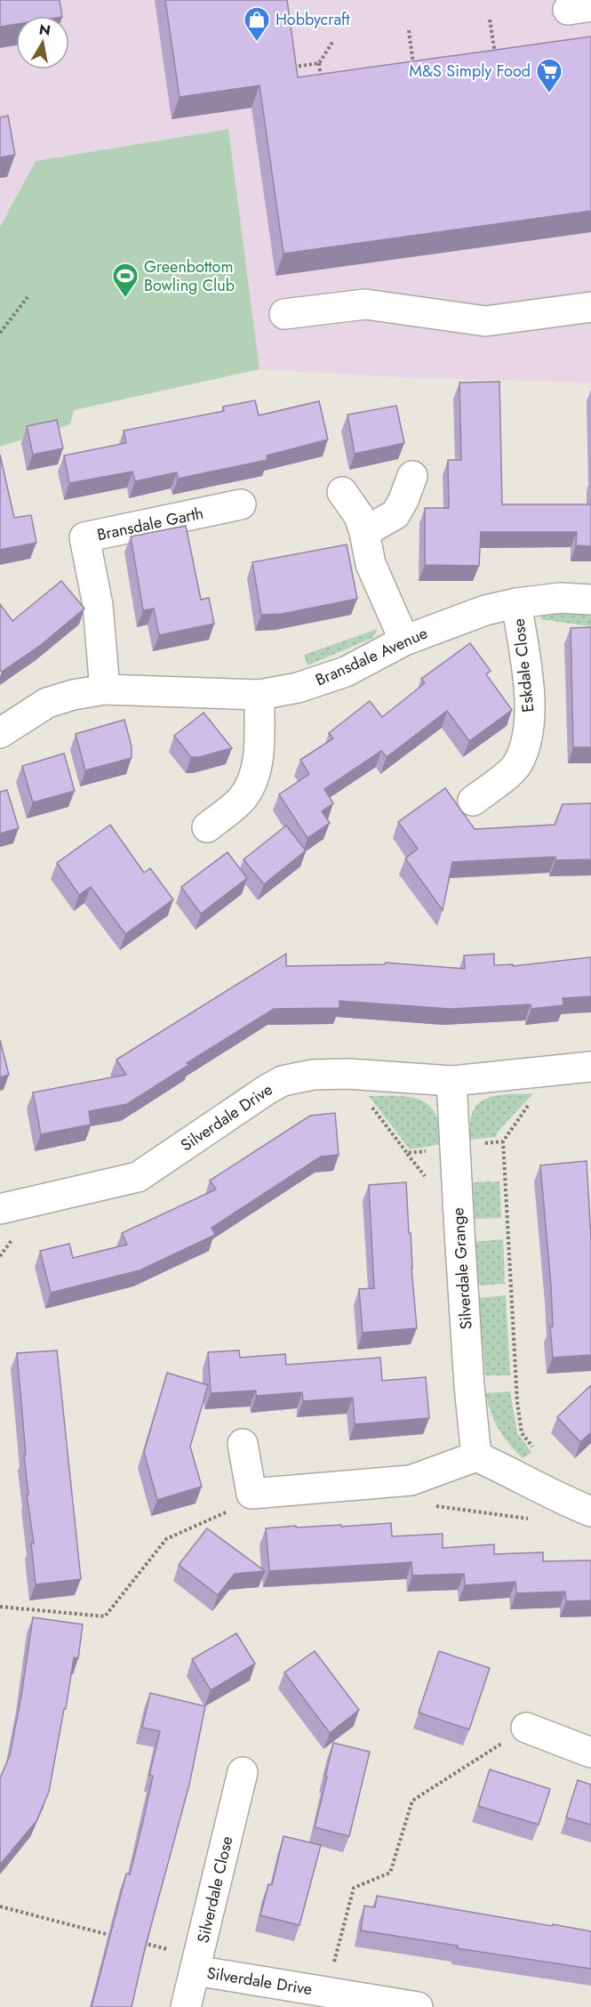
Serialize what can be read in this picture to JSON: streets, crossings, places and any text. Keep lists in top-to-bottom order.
{
  "streets": {
    "street": [
      "Bransdale Garth",
      "Bransdale Avenue",
      "Eskdale Close",
      "Silverdale Drive",
      "Silverdale Grange",
      "Silverdale Close"
    ]
  },
  "crossings": [
    ["Bransdale Garth", "Bransdale Avenue"],
    ["Bransdale Avenue", "Eskdale Close"],
    ["Silverdale Drive", "Silverdale Grange"],
    ["Silverdale Drive", "Silverdale Close"]
  ],
  "places": {
    "shop": ["Hobbycraft"],
    "supermarket": ["M&S Simply Food"],
    "sports": ["Greenbottom Bowling Club"]
  },
  "north": "top"
}
